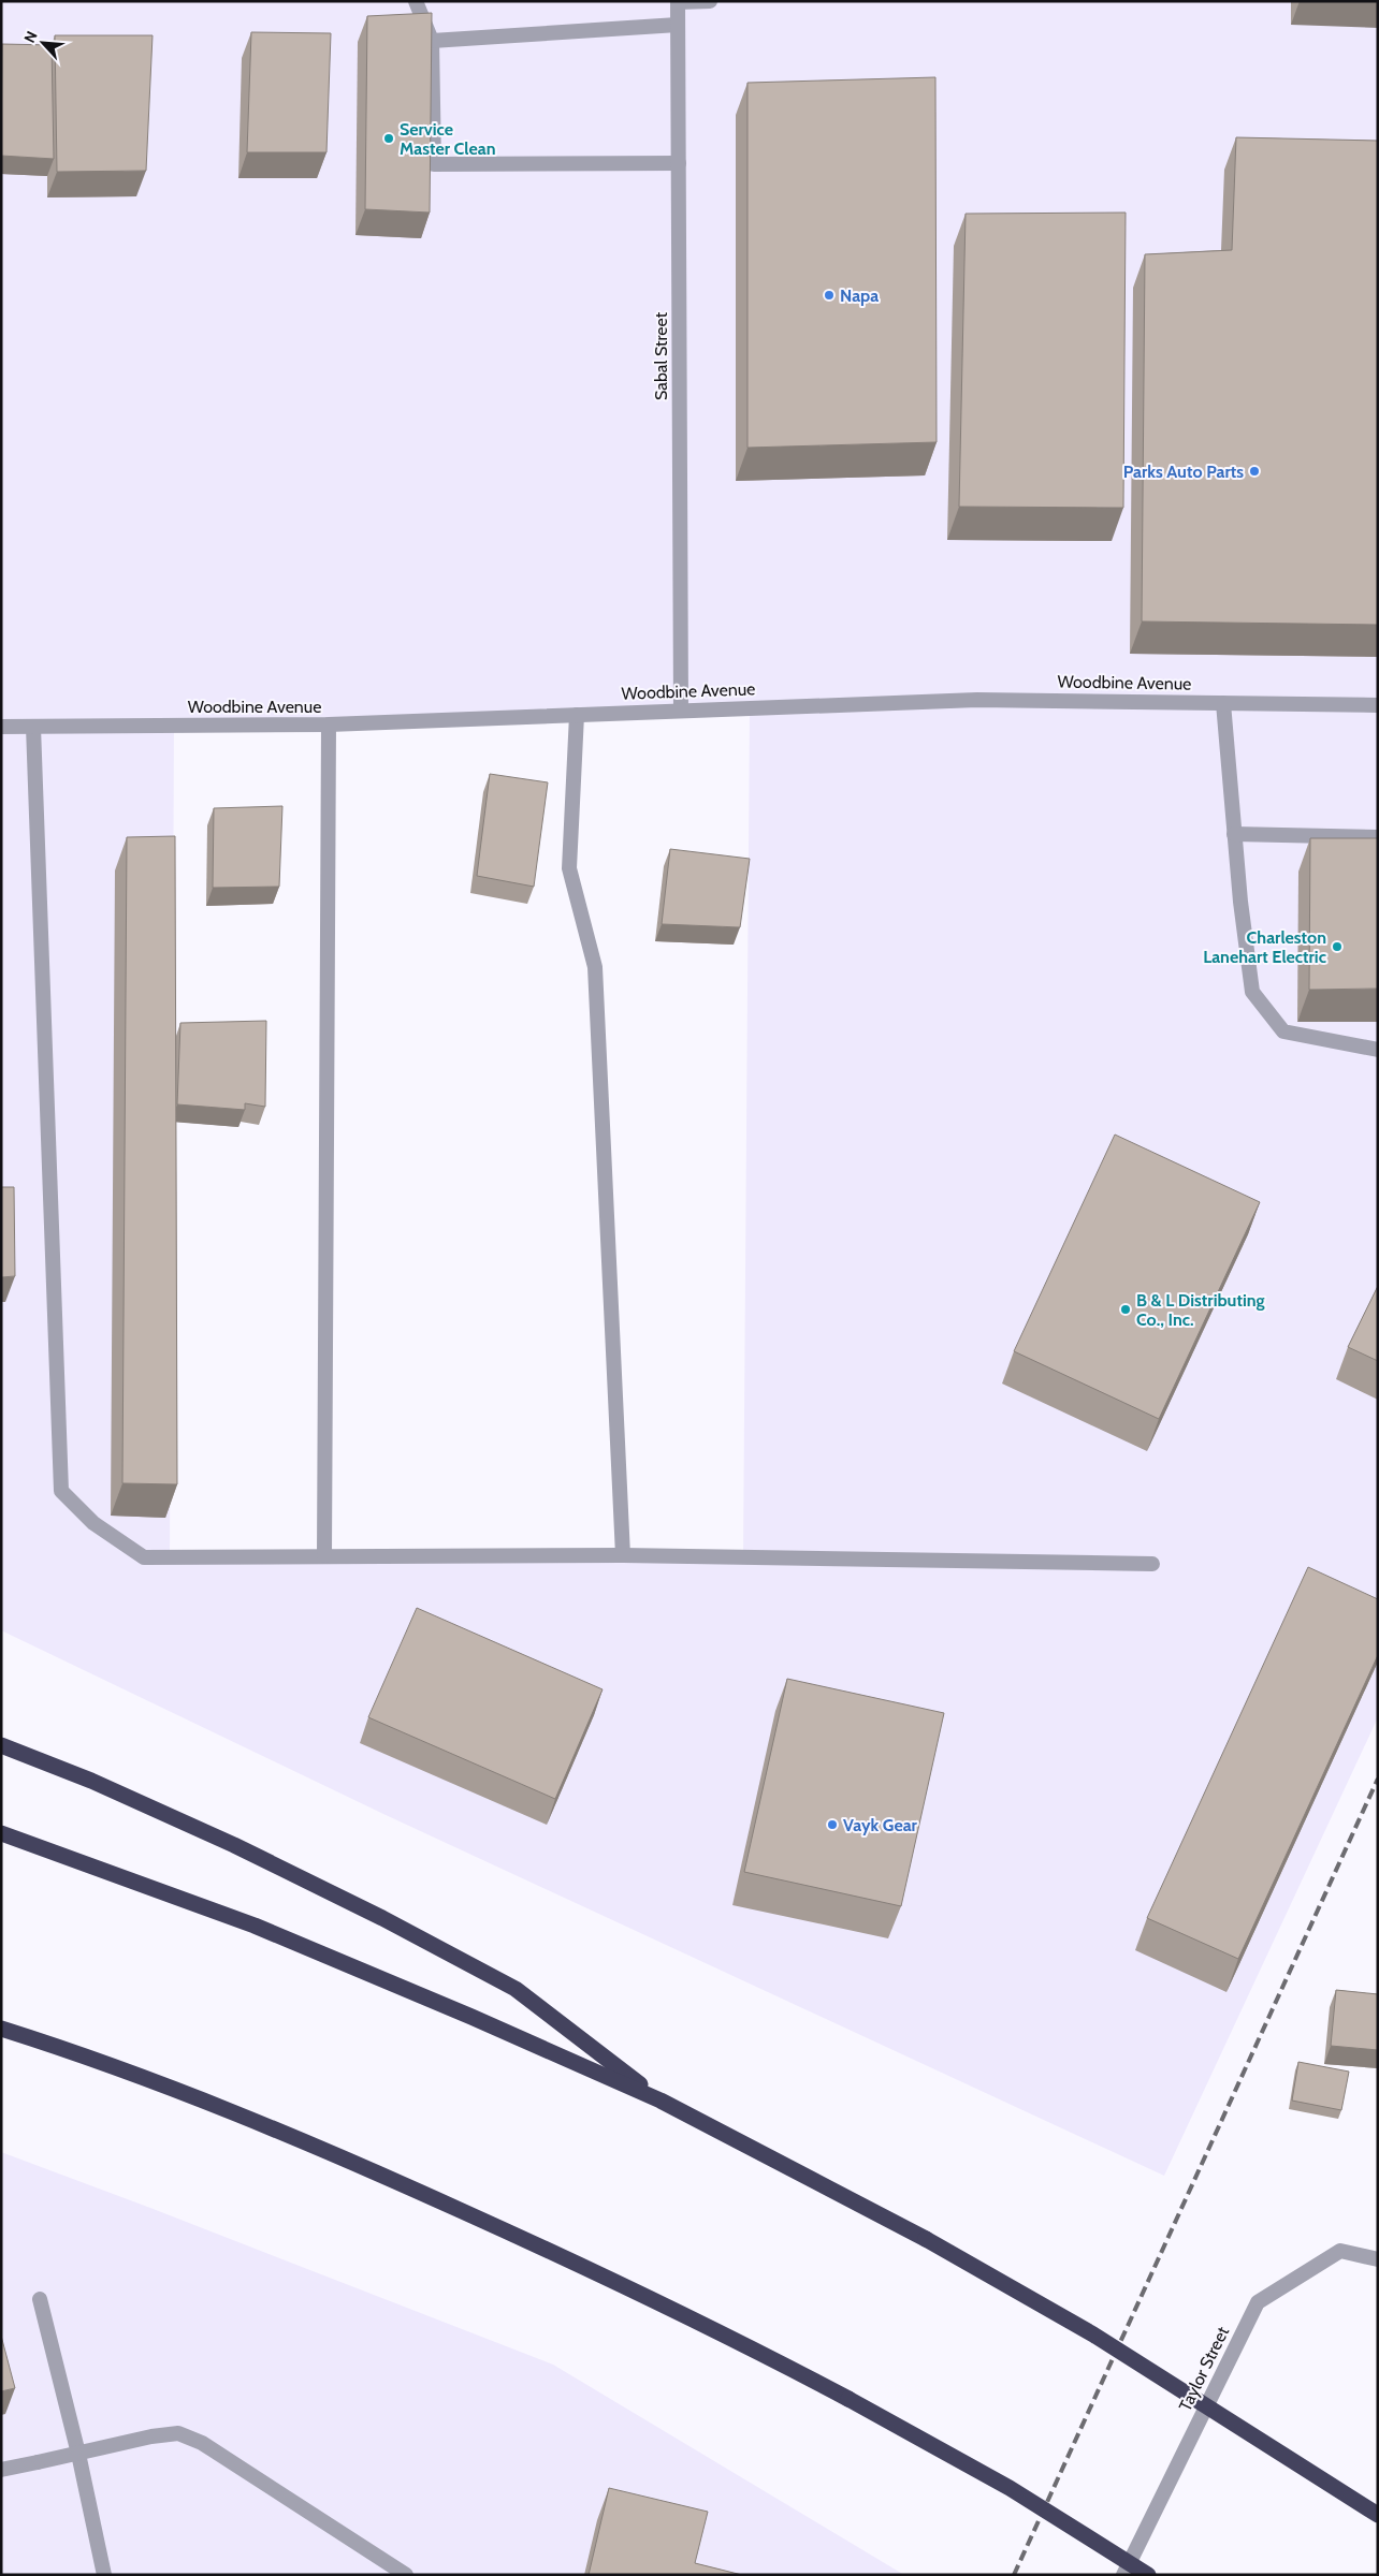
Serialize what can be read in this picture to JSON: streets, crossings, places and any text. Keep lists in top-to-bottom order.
{
  "streets": {
    "street": ["Sabal Street", "Woodbine Avenue", "Taylor Street"]
  },
  "crossings": [
    ["Sabal Street", "Woodbine Avenue"]
  ],
  "places": [
    "Service Master Clean",
    "Napa",
    "Parks Auto Parts",
    "Charleston Lanehart Electric",
    "B & L Distributing Co., Inc.",
    "Vayk Gear"
  ],
  "north": "top left"
}
